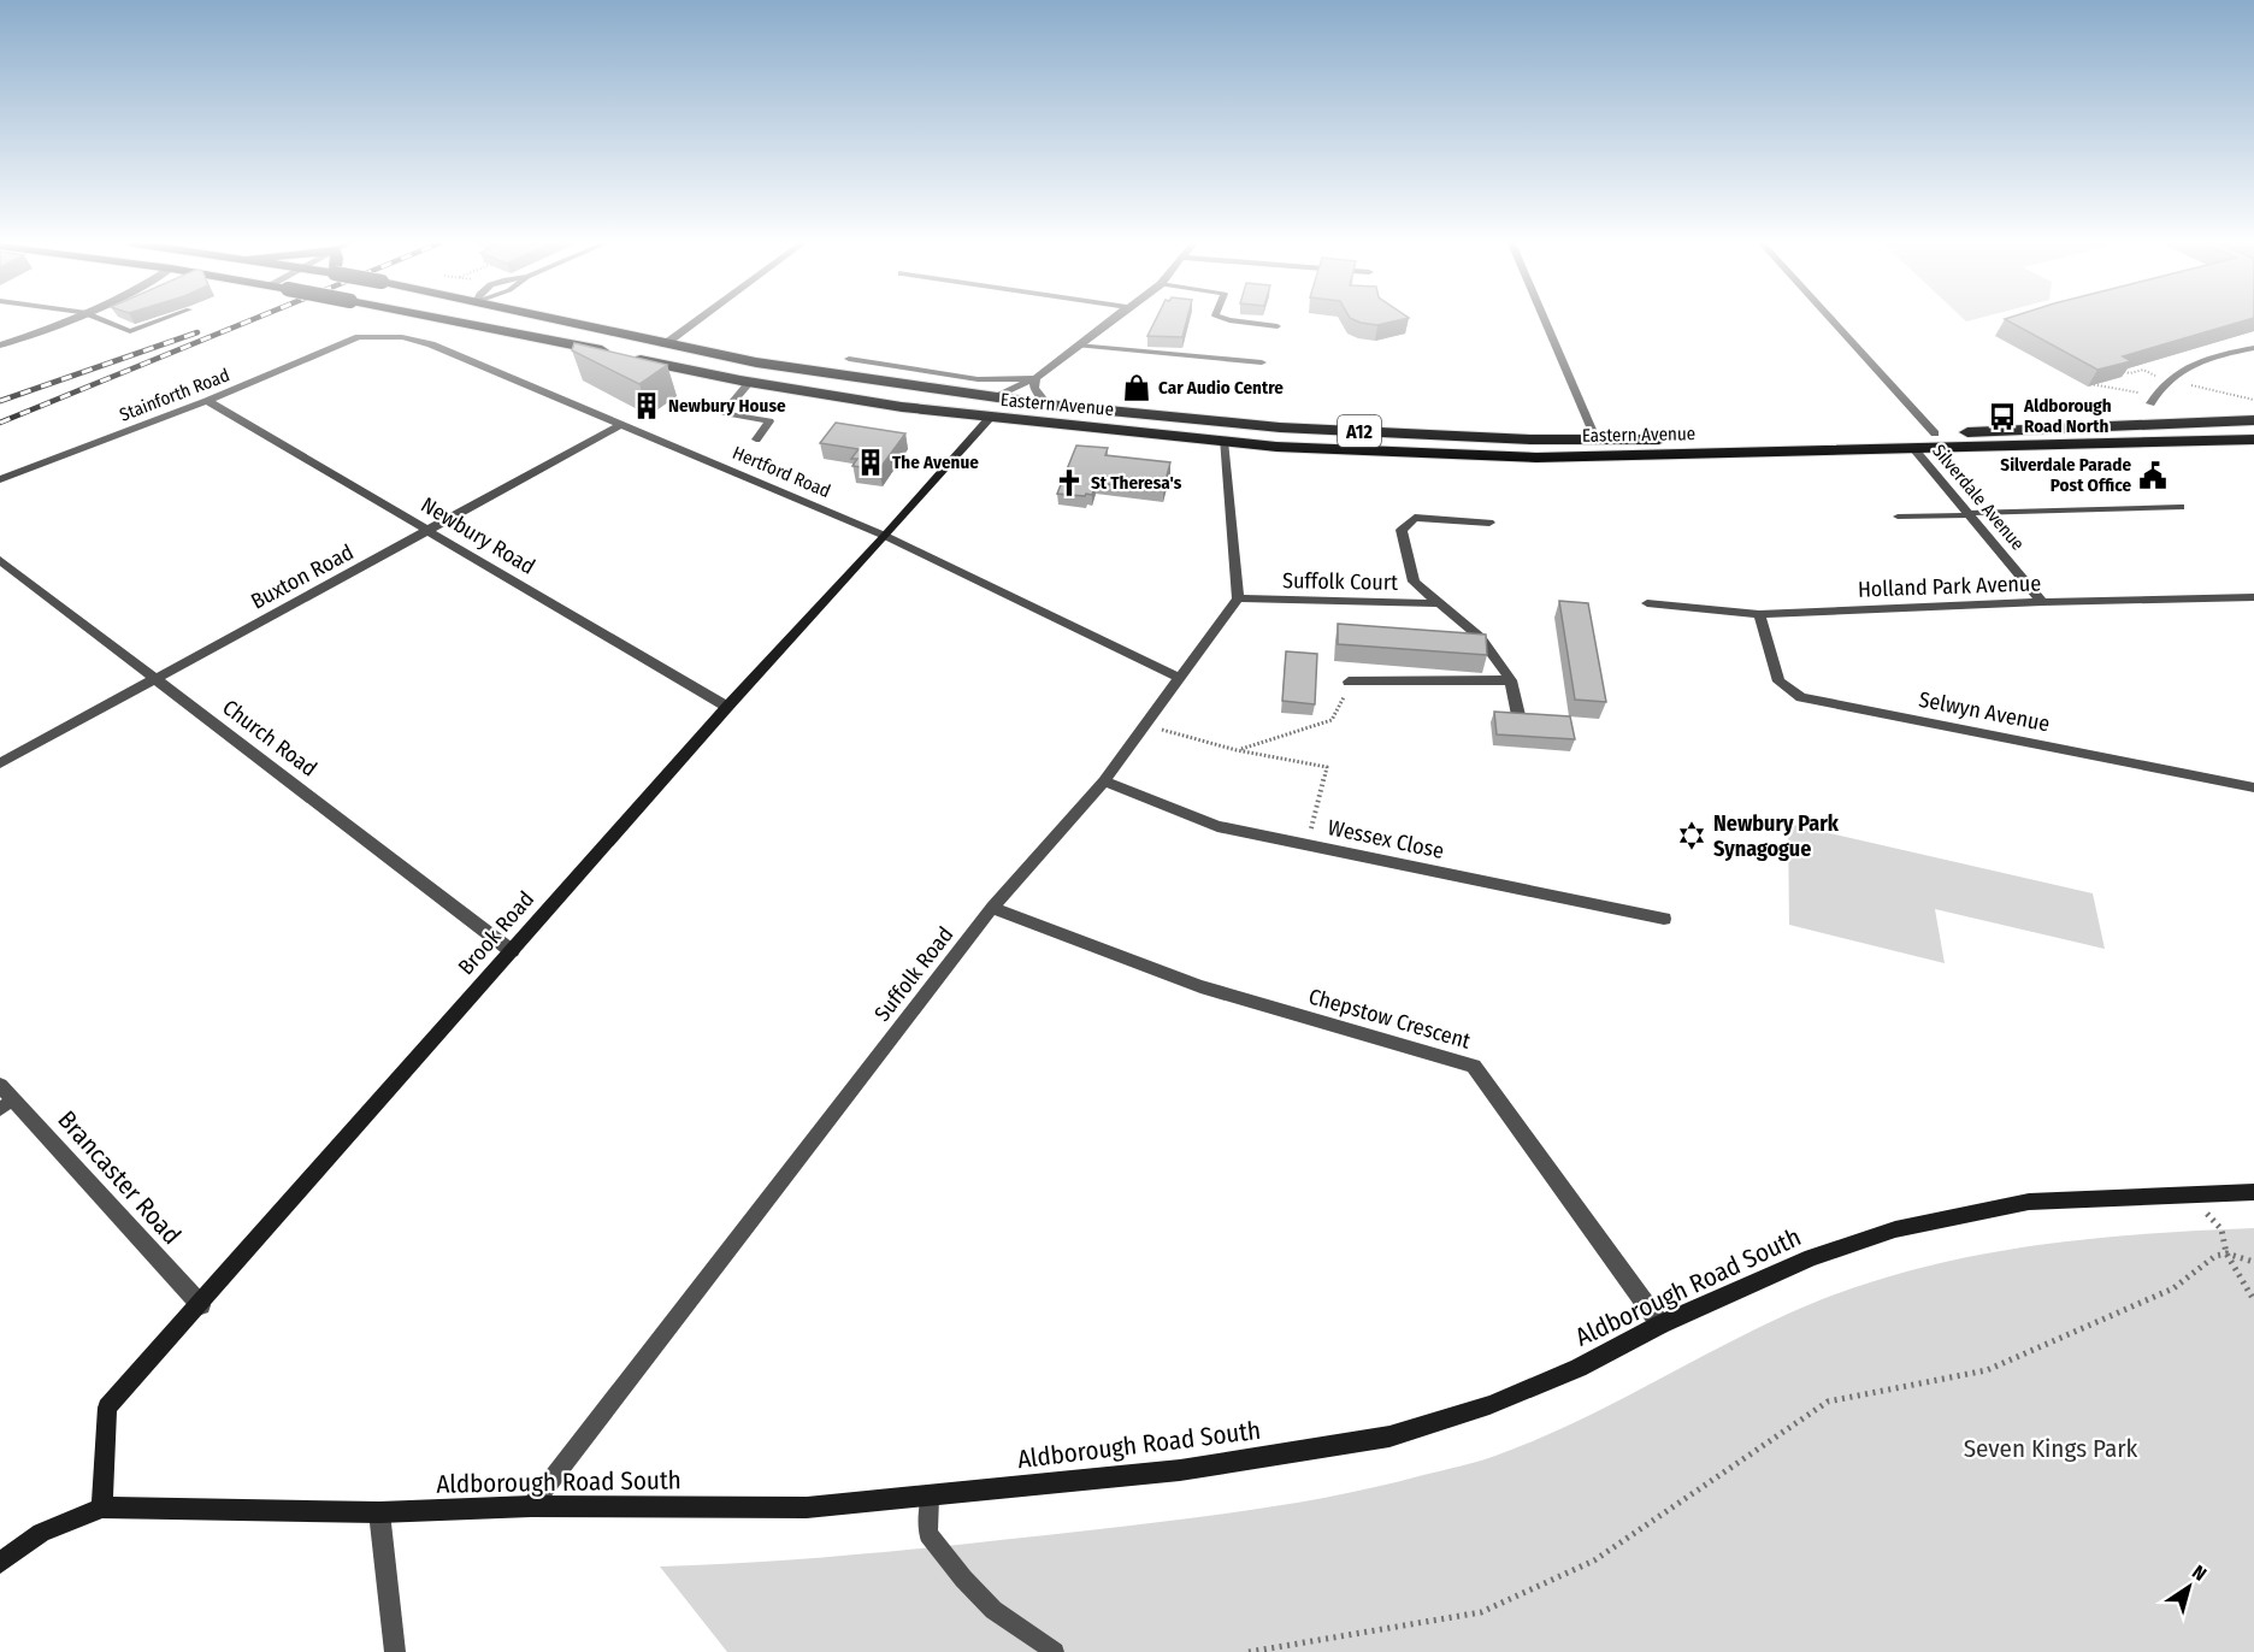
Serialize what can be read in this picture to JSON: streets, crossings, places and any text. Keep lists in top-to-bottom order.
{
  "streets": {
    "highway": ["Eastern Avenue", "A12"],
    "street": [
      "Stainforth Road",
      "Hertford Road",
      "Silverdale Avenue",
      "Newbury Road",
      "Buxton Road",
      "Suffolk Court",
      "Holland Park Avenue",
      "Selwyn Avenue",
      "Church Road",
      "Wessex Close",
      "Brook Road",
      "Suffolk Road",
      "Chepstow Crescent",
      "Brancaster Road",
      "Aldborough Road South"
    ]
  },
  "crossings": [
    ["Stainforth Road", "Hertford Road"],
    ["Stainforth Road", "Newbury Road"],
    ["Eastern Avenue", "Silverdale Avenue"],
    ["Eastern Avenue", "Brook Road"],
    ["Hertford Road", "Buxton Road"],
    ["Hertford Road", "Brook Road"],
    ["Hertford Road", "Suffolk Road"],
    ["Silverdale Avenue", "Holland Park Avenue"],
    ["Newbury Road", "Buxton Road"],
    ["Newbury Road", "Brook Road"],
    ["Buxton Road", "Church Road"],
    ["Suffolk Court", "Suffolk Road"],
    ["Holland Park Avenue", "Selwyn Avenue"],
    ["Church Road", "Brook Road"],
    ["Wessex Close", "Suffolk Road"],
    ["Brook Road", "Brancaster Road"],
    ["Brook Road", "Aldborough Road South"],
    ["Suffolk Road", "Chepstow Crescent"],
    ["Suffolk Road", "Aldborough Road South"],
    ["Chepstow Crescent", "Aldborough Road South"]
  ],
  "parks": ["Seven Kings Park"],
  "places": {
    "shop": ["Car Audio Centre"],
    "building": ["Newbury House", "The Avenue"],
    "bus stop": ["Aldborough Road North"],
    "public building": ["Silverdale Parade Post Office"],
    "church": ["St Theresa's"],
    "synagogue": ["Newbury Park Synagogue"]
  },
  "north": "top right"
}
